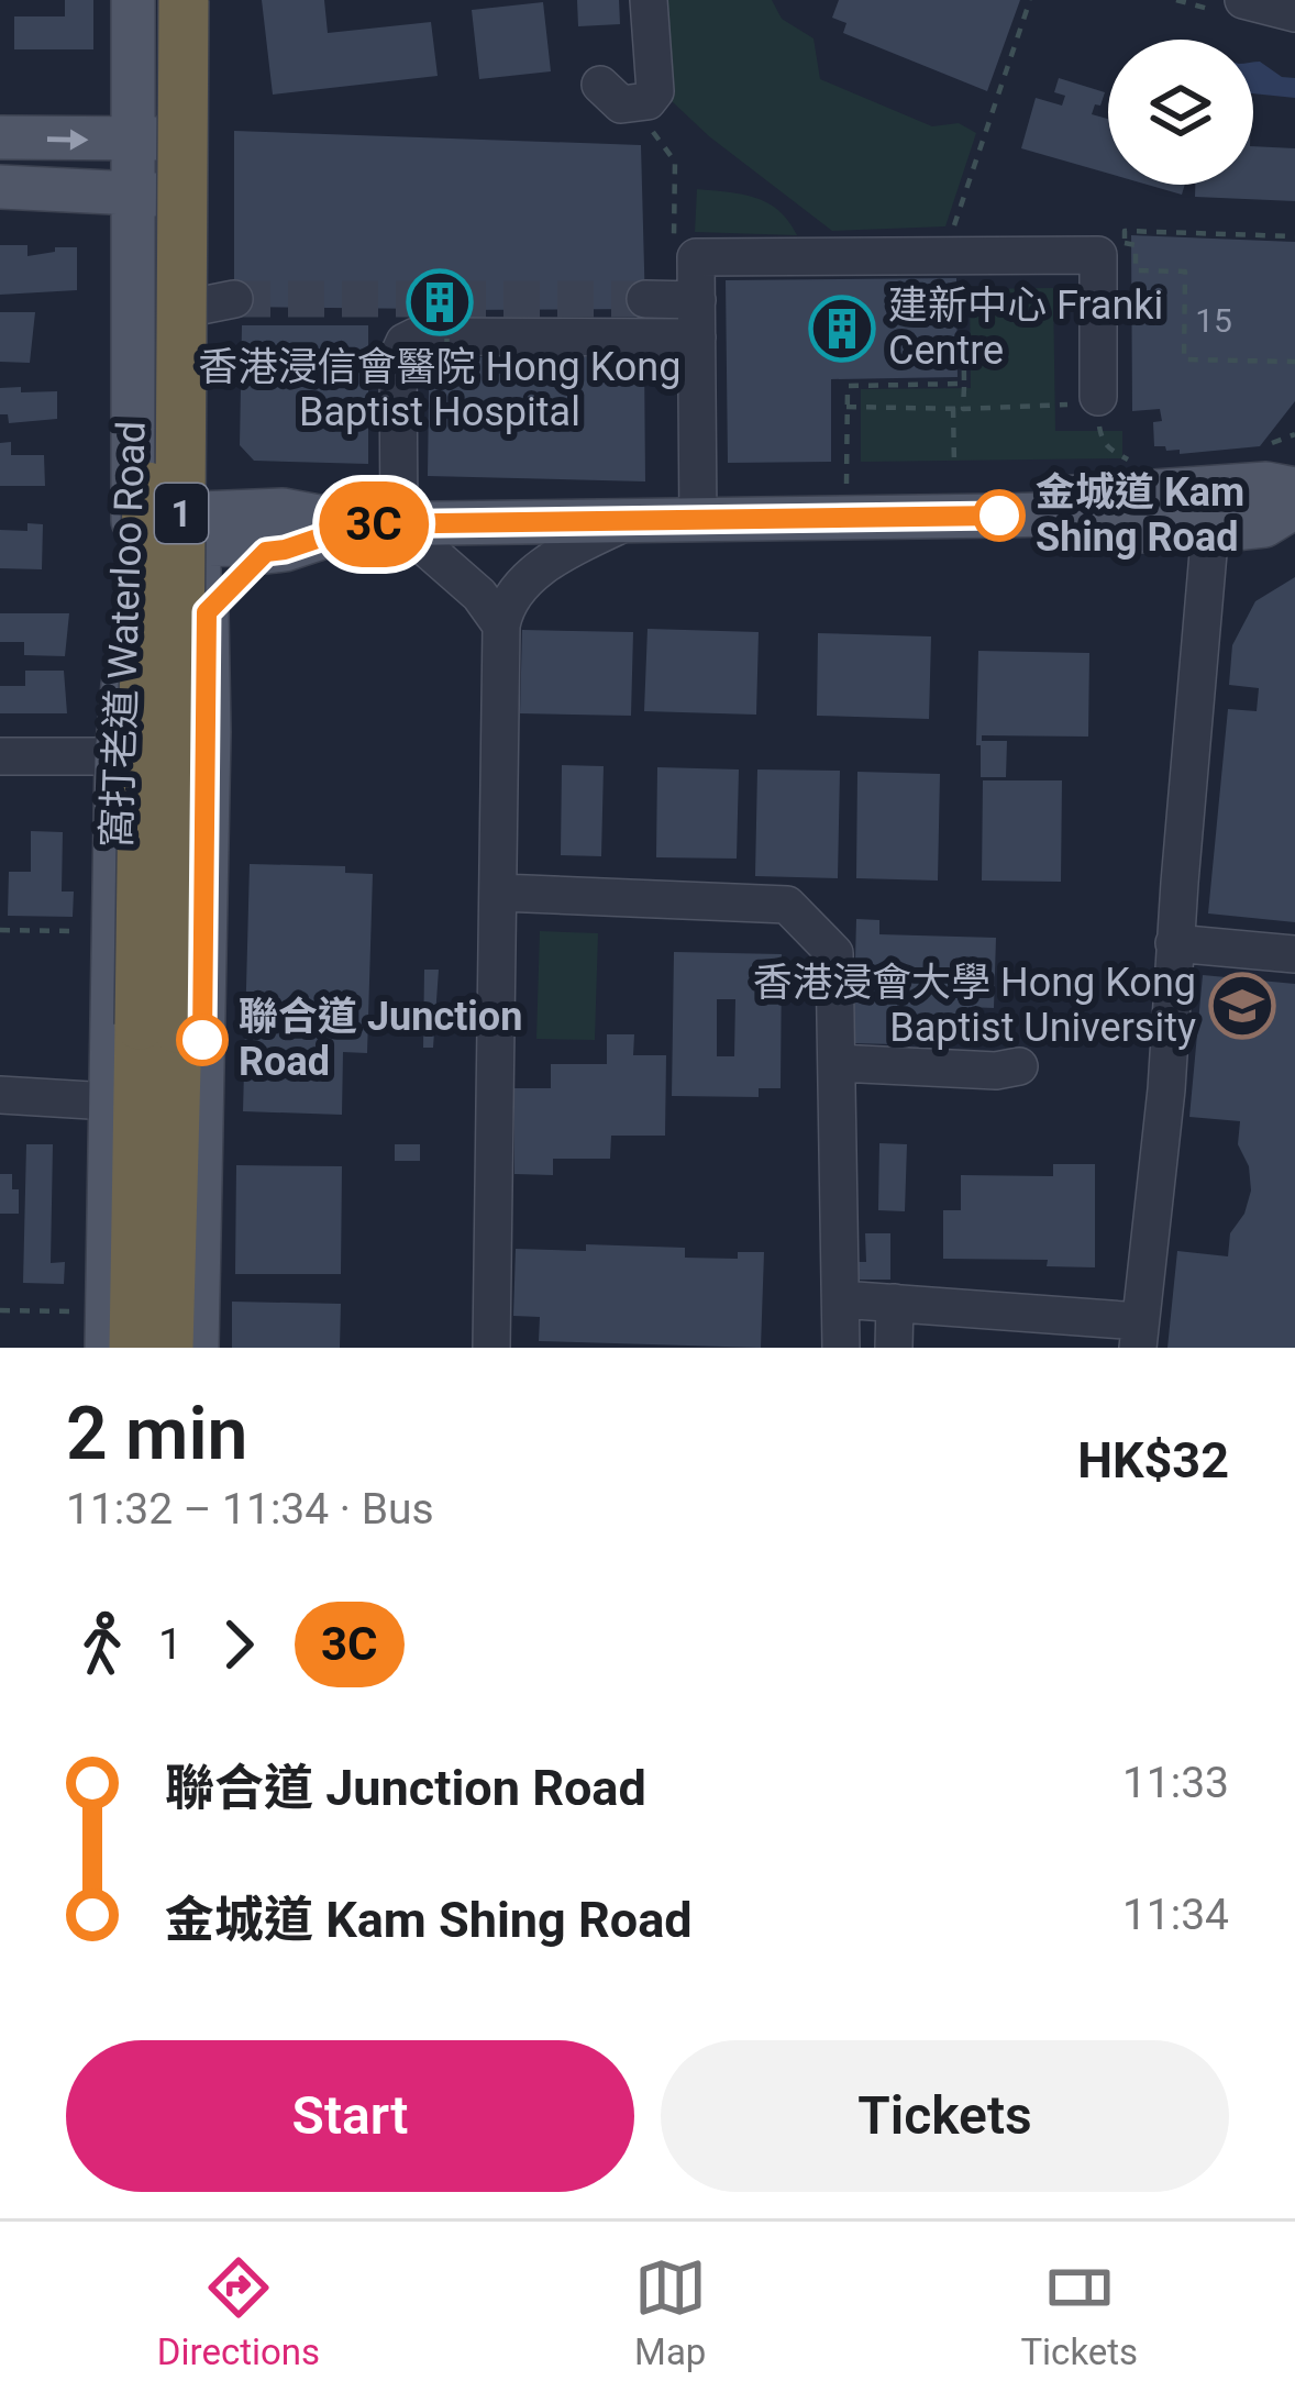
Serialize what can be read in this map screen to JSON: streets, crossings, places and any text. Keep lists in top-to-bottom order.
{
  "streets": {
    "highway": ["1", "窩打老道 Waterloo Road"]
  },
  "places": {
    "building": ["香港浸信會醫院 Hong Kong Baptist Hospital", "建新中心 Franki Centre"],
    "other": ["金城道 Kam Shing Road", "聯合道 Junction Road"],
    "school or university": ["香港浸會大學 Hong Kong Baptist University"]
  },
  "lines": ["bus line 3C"],
  "house_numbers": ["15"],
  "page": {
    "on_map": "3C",
    "heading": ["2 min", "11:32 – 11:34 · Bus", "HK$32"],
    "legs": ["1", "3C"],
    "list": [
      {
        "name": "聯合道 Junction Road",
        "value": "11:33"
      },
      {
        "name": "金城道 Kam Shing Road",
        "value": "11:34"
      }
    ],
    "buttons": ["Start", "Tickets"],
    "tabs": ["Directions", "Map", "Tickets"]
  }
}
